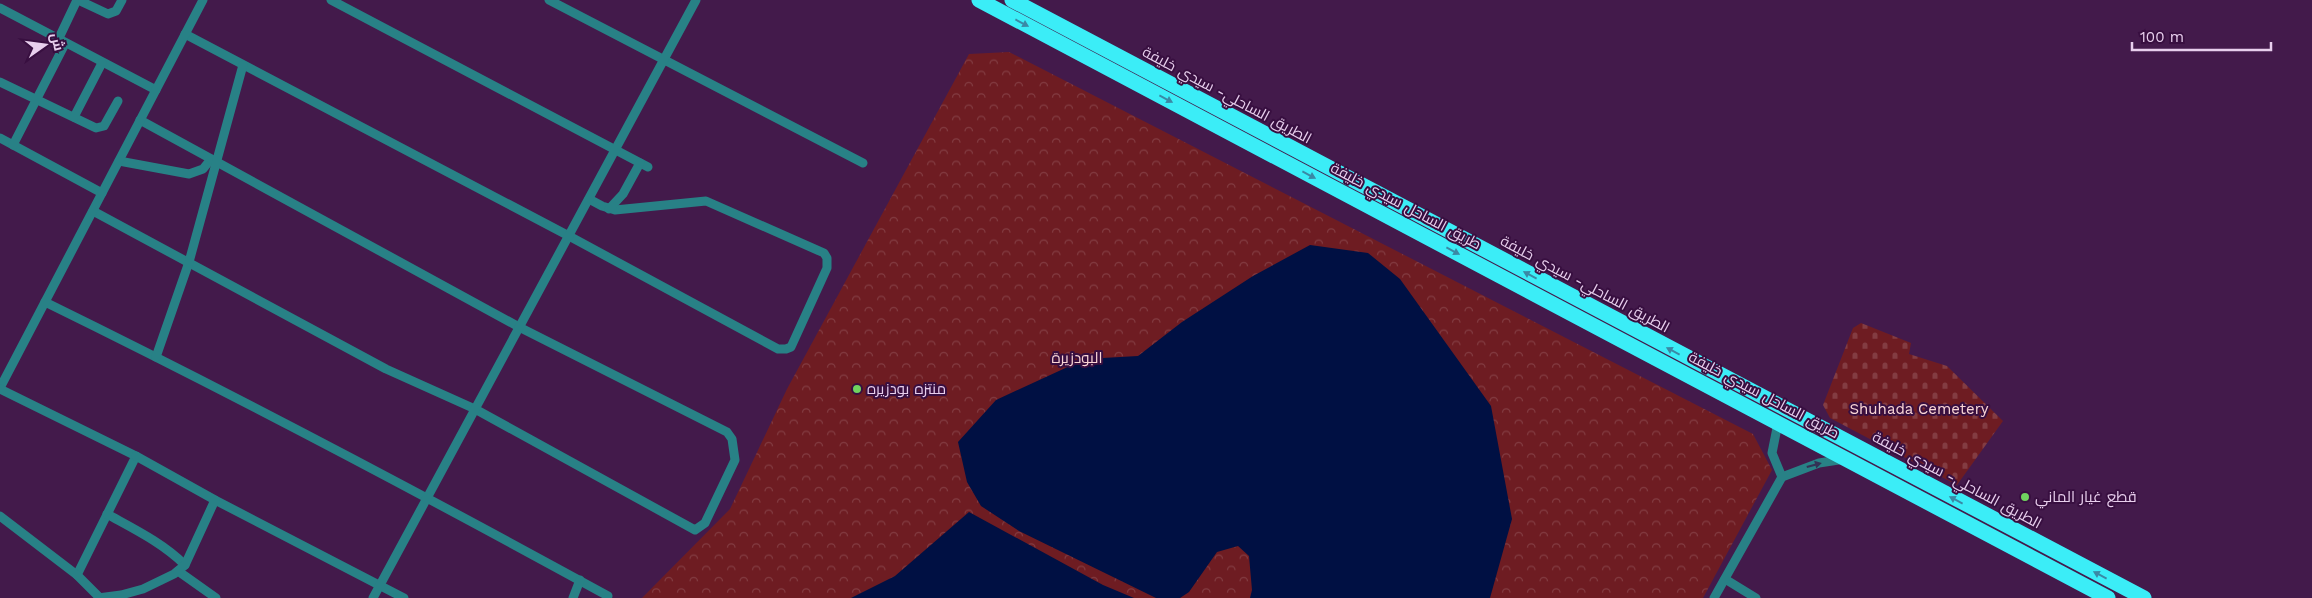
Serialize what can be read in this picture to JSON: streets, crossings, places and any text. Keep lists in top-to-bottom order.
{
  "streets": {
    "highway": ["الطريق الساحلي- سيدي خليفة", "طريق الساحل سيدي خليفة"]
  },
  "one_way": ["الطريق الساحلي- سيدي خليفة", "طريق الساحل سيدي خليفة"],
  "parks": ["البودزيرة", "Shuhada Cemetery"],
  "places": ["منتزه بودزيره", "قطع غيار الماني"],
  "scale_bar": "100 m",
  "north": "right"
}
